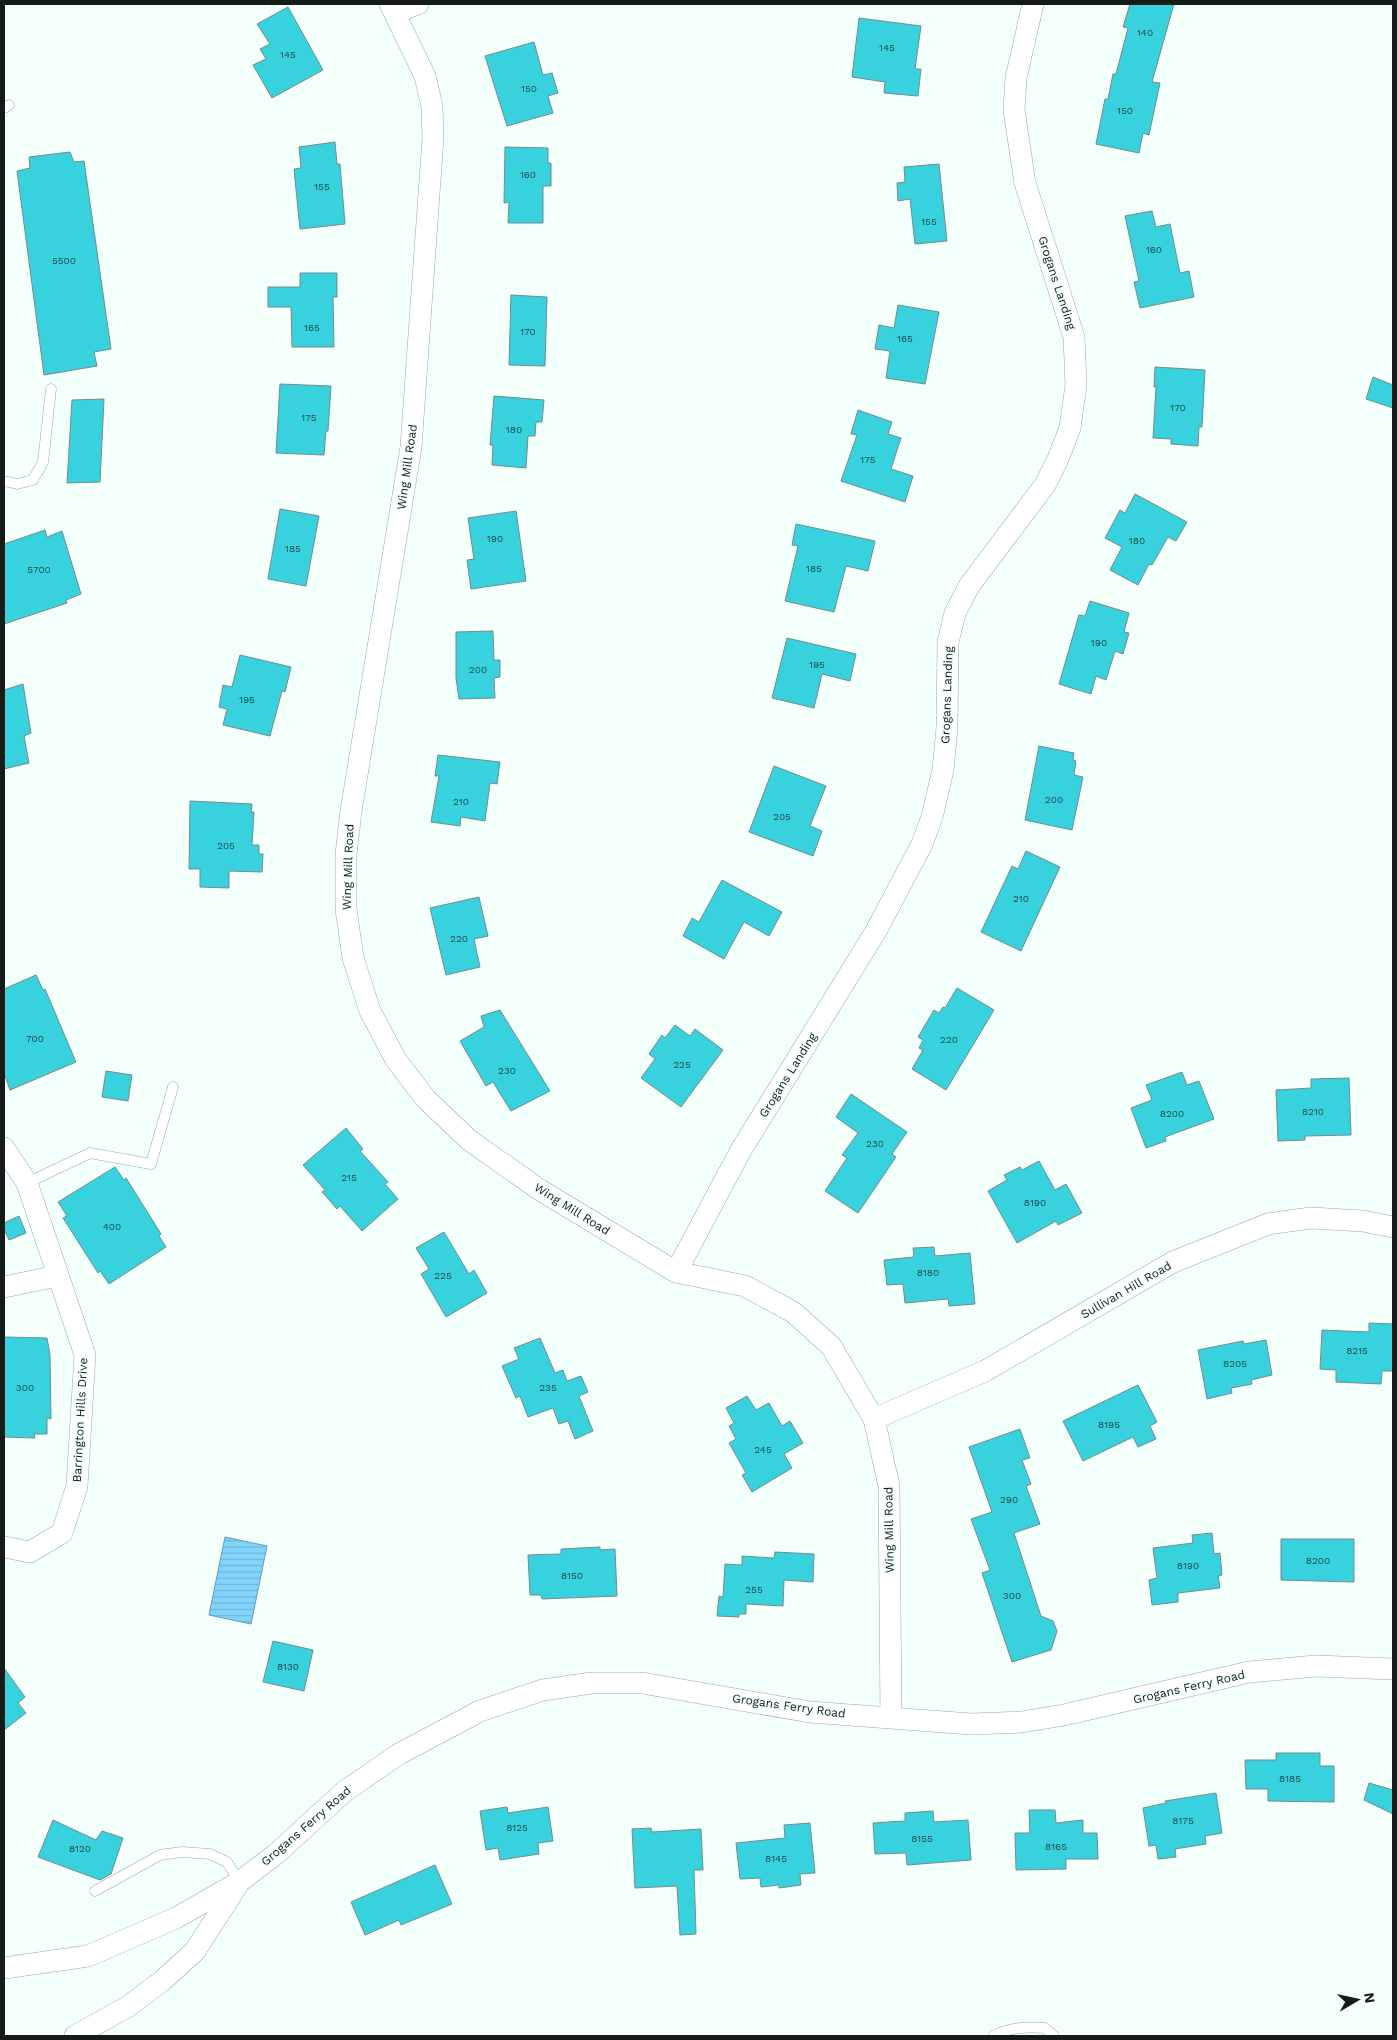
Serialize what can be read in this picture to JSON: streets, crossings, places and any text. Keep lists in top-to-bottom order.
{
  "streets": {
    "street": [
      "Grogans Landing",
      "Wing Mill Road",
      "Sullivan Hill Road",
      "Barrington Hills Drive",
      "Grogans Ferry Road"
    ]
  },
  "crossings": [
    ["Grogans Landing", "Wing Mill Road"],
    ["Wing Mill Road", "Sullivan Hill Road"],
    ["Wing Mill Road", "Grogans Ferry Road"]
  ],
  "house_numbers": [
    "140",
    "145",
    "145",
    "150",
    "150",
    "160",
    "155",
    "155",
    "160",
    "5500",
    "165",
    "170",
    "165",
    "170",
    "175",
    "180",
    "175",
    "190",
    "180",
    "185",
    "185",
    "5700",
    "190",
    "195",
    "200",
    "195",
    "200",
    "210",
    "205",
    "205",
    "210",
    "220",
    "700",
    "220",
    "225",
    "230",
    "8210",
    "8200",
    "230",
    "215",
    "8190",
    "400",
    "8180",
    "225",
    "8215",
    "8205",
    "300",
    "235",
    "8195",
    "245",
    "290",
    "8200",
    "8190",
    "8150",
    "255",
    "300",
    "8130",
    "8185",
    "8175",
    "8125",
    "8155",
    "8165",
    "8120",
    "8145"
  ],
  "north": "right"
}
